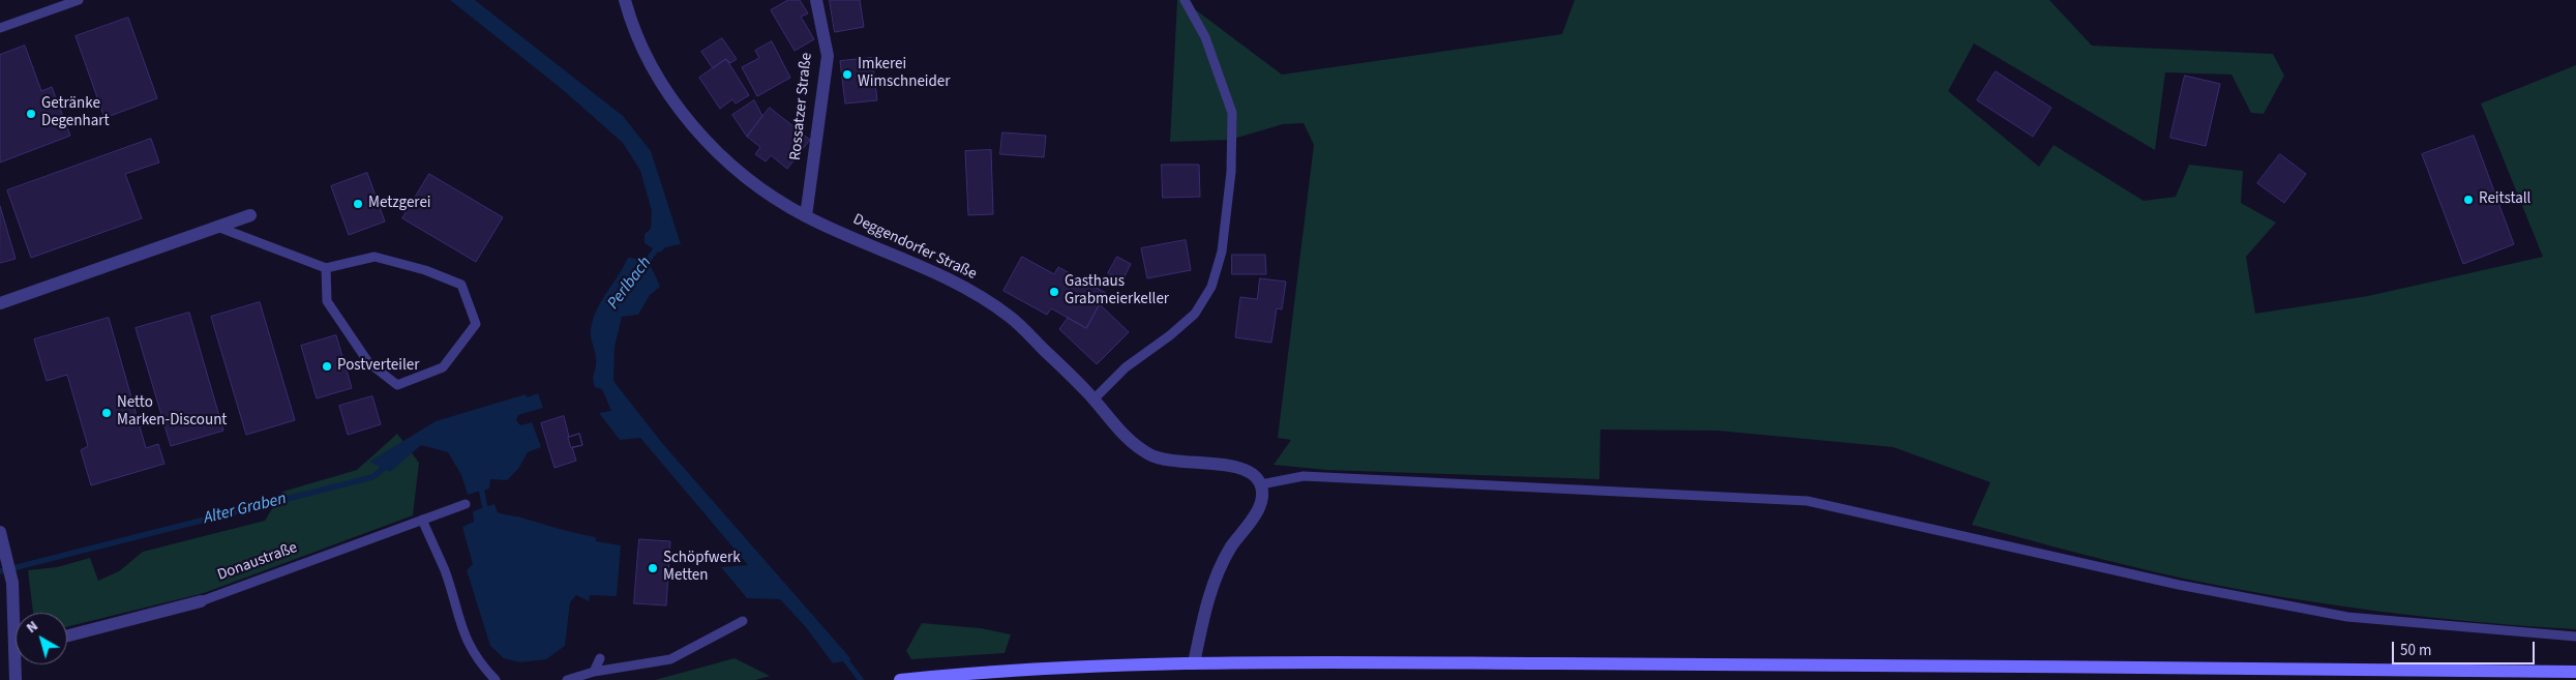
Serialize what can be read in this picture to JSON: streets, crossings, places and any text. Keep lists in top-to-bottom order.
{
  "streets": {
    "street": ["Rossatzer Straße", "Deggendorfer Straße", "Donaustraße"]
  },
  "crossings": [
    ["Rossatzer Straße", "Deggendorfer Straße"]
  ],
  "water": ["Perlbach", "Alter Graben"],
  "places": [
    "Imkerei Wimschneider",
    "Getränke Degenhart",
    "Reitstall",
    "Metzgerei",
    "Gasthaus Grabmeierkeller",
    "Postverteiler",
    "Netto Marken-Discount",
    "Schöpfwerk Metten"
  ],
  "scale_bar": "50 m",
  "north": "top left"
}
